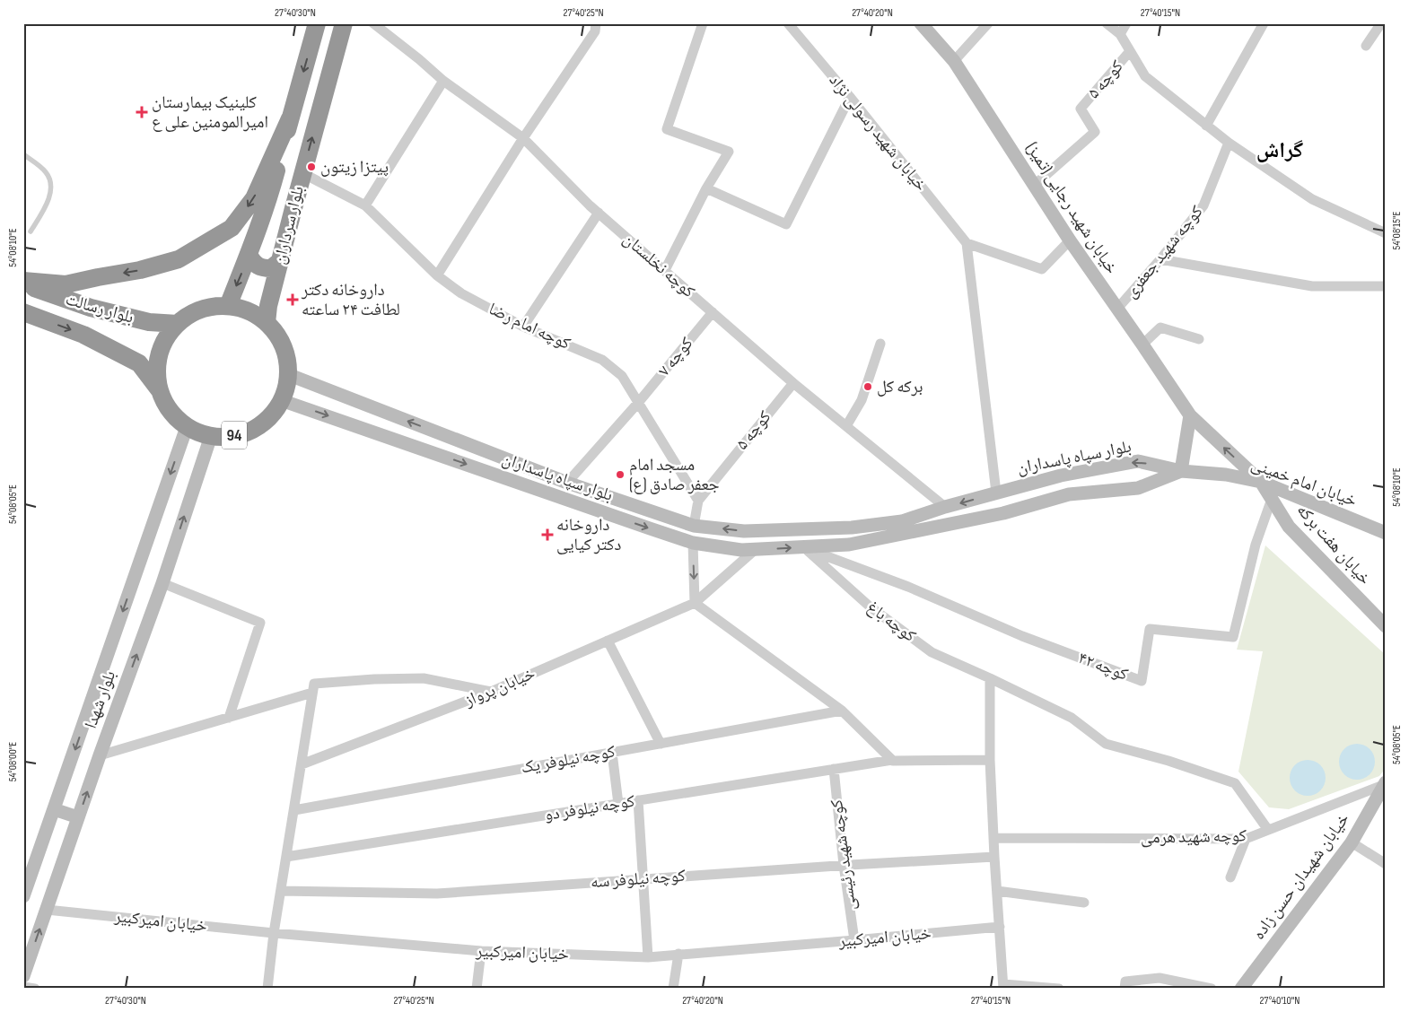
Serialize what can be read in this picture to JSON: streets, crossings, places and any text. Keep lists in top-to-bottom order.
{
  "streets": {
    "highway": ["بلوار سرداران", "بلوار رسالت", "94"],
    "main road": [
      "خیابان شهید رجایی (تمیز)",
      "بلوار سپاه پاسداران",
      "خیابان امام خمینی",
      "خیابان هفت برکه",
      "بلوار شهدا",
      "خیابان شهیدان حسن زاده"
    ],
    "street": [
      "کوچه ۵",
      "خیابان شهید رسولی نژاد",
      "کوچه شهید جعفری",
      "کوچه نخلستان",
      "کوچه امام رضا",
      "کوچه ۷",
      "کوچه باغ",
      "کوچه ۴۲",
      "خیابان پرواز",
      "کوچه نیلوفر یک",
      "کوچه نیلوفر دو",
      "کوچه شهید هرمی",
      "کوچه شهید رئیسی",
      "کوچه نیلوفر سه",
      "خیابان امیرکبیر"
    ]
  },
  "crossings": [
    ["کوچه ۵", "خیابان شهید رجایی (تمیز)"],
    ["کوچه ۵", "کوچه نخلستان"],
    ["کوچه ۵", "کوچه امام رضا"],
    ["خیابان شهید رجایی (تمیز)", "کوچه شهید جعفری"],
    ["خیابان شهید رجایی (تمیز)", "خیابان امام خمینی"],
    ["خیابان شهید رجایی (تمیز)", "خیابان هفت برکه"],
    ["بلوار سرداران", "بلوار رسالت"],
    ["بلوار سرداران", "کوچه امام رضا"],
    ["بلوار سرداران", "94"],
    ["بلوار سرداران", "بلوار سپاه پاسداران"],
    ["بلوار سرداران", "بلوار شهدا"],
    ["کوچه نخلستان", "کوچه ۷"],
    ["کوچه نخلستان", "بلوار سپاه پاسداران"],
    ["بلوار رسالت", "94"],
    ["بلوار رسالت", "بلوار سپاه پاسداران"],
    ["بلوار رسالت", "بلوار شهدا"],
    ["کوچه امام رضا", "کوچه ۷"],
    ["کوچه ۷", "بلوار سپاه پاسداران"],
    ["94", "بلوار سپاه پاسداران"],
    ["94", "بلوار شهدا"],
    ["بلوار سپاه پاسداران", "خیابان امام خمینی"],
    ["بلوار سپاه پاسداران", "کوچه باغ"],
    ["بلوار سپاه پاسداران", "کوچه ۴۲"],
    ["بلوار سپاه پاسداران", "خیابان پرواز"],
    ["بلوار سپاه پاسداران", "بلوار شهدا"],
    ["خیابان امام خمینی", "خیابان هفت برکه"],
    ["خیابان هفت برکه", "کوچه ۴۲"],
    ["کوچه باغ", "کوچه ۴۲"],
    ["کوچه باغ", "کوچه شهید هرمی"],
    ["بلوار شهدا", "خیابان امیرکبیر"],
    ["کوچه نیلوفر دو", "کوچه شهید رئیسی"],
    ["کوچه شهید هرمی", "خیابان شهیدان حسن زاده"],
    ["کوچه شهید رئیسی", "کوچه نیلوفر سه"],
    ["کوچه شهید رئیسی", "خیابان امیرکبیر"]
  ],
  "districts": ["گراش"],
  "places": {
    "health": ["کلینیک بیمارستان امیرالمومنین علی ع", "داروخانه دکتر لطافت ۲۴ ساعته", "داروخانه دکتر کیایی"],
    "other": ["پیتزا زیتون", "برکه کل", "مسجد امام جعفر صادق (ع)"]
  },
  "coordinates": [
    "27°40'30\"N",
    "27°40'25\"N",
    "27°40'20\"N",
    "27°40'15\"N",
    "54°08'15\"E",
    "54°08'10\"E",
    "54°08'05\"E",
    "54°08'00\"E",
    "27°40'10\"N"
  ]
}
